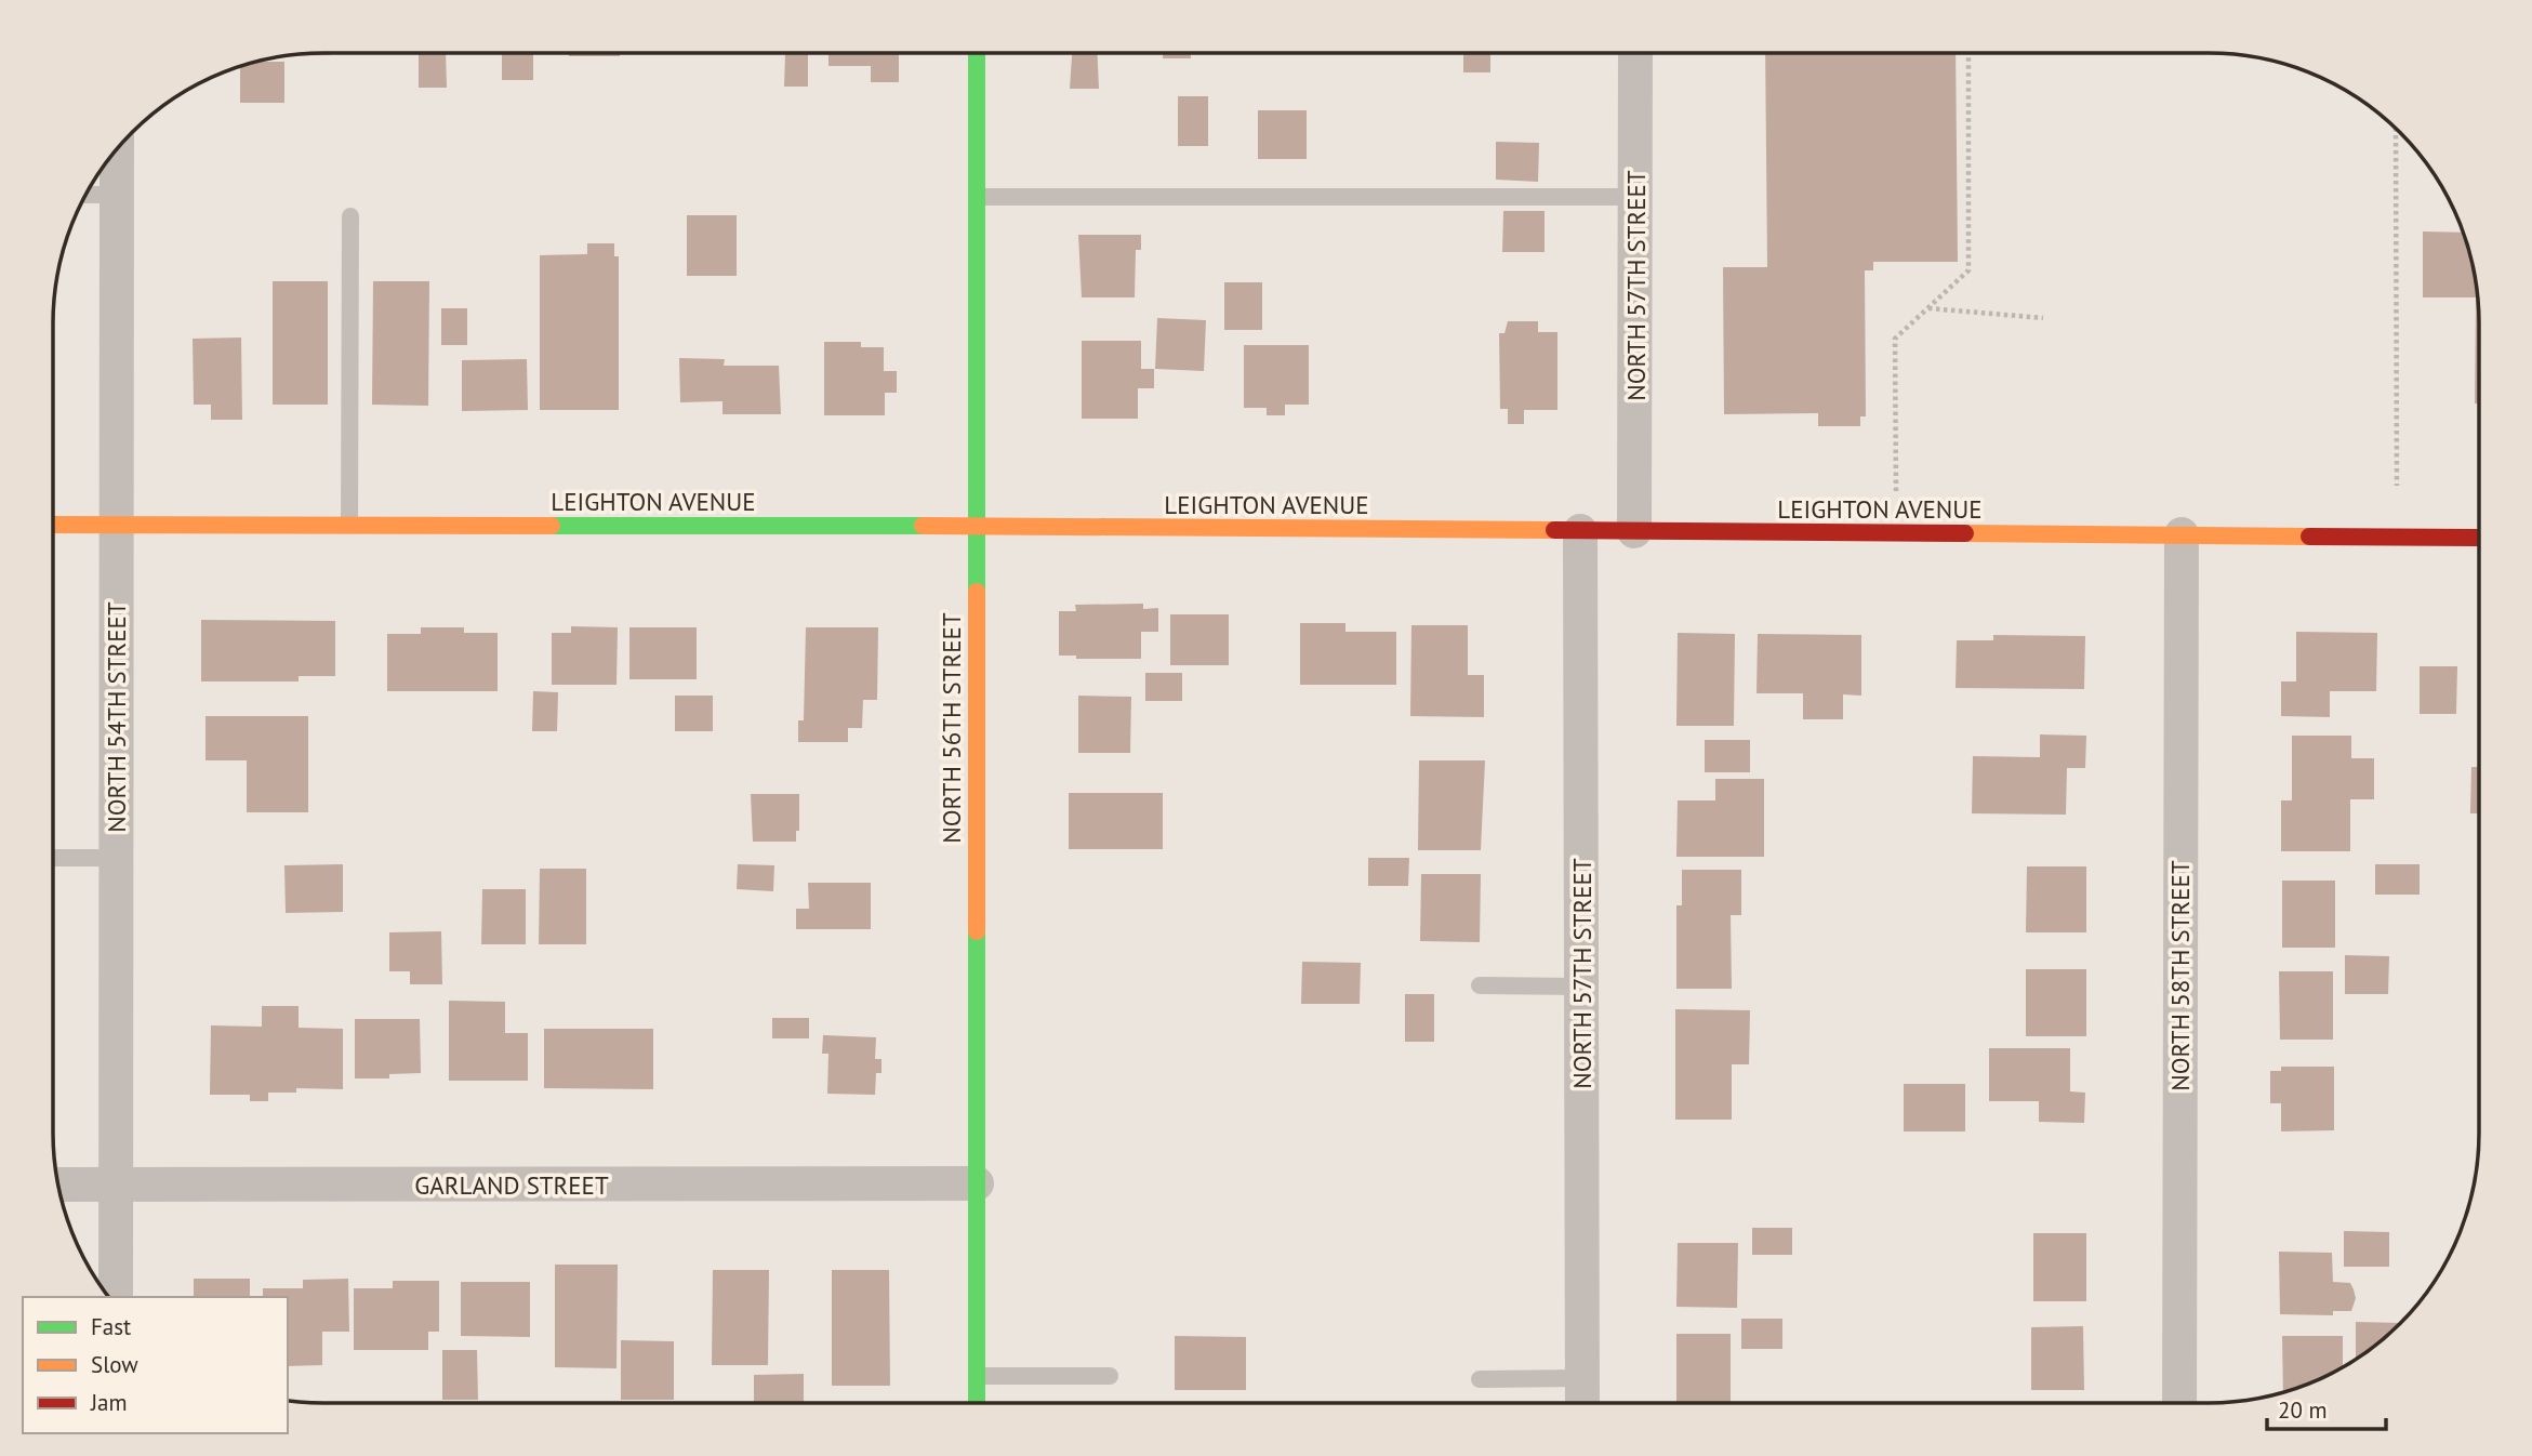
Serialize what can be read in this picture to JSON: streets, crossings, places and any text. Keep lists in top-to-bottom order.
{
  "streets": {
    "street": [
      "NORTH 57TH STREET",
      "LEIGHTON AVENUE",
      "NORTH 54TH STREET",
      "NORTH 56TH STREET",
      "NORTH 58TH STREET",
      "GARLAND STREET"
    ]
  },
  "crossings": [
    ["NORTH 57TH STREET", "LEIGHTON AVENUE"],
    ["LEIGHTON AVENUE", "NORTH 54TH STREET"],
    ["LEIGHTON AVENUE", "NORTH 56TH STREET"],
    ["LEIGHTON AVENUE", "NORTH 58TH STREET"],
    ["NORTH 54TH STREET", "GARLAND STREET"],
    ["NORTH 56TH STREET", "GARLAND STREET"]
  ],
  "legend": ["Fast", "Slow", "Jam"],
  "scale_bar": "20 m"
}
